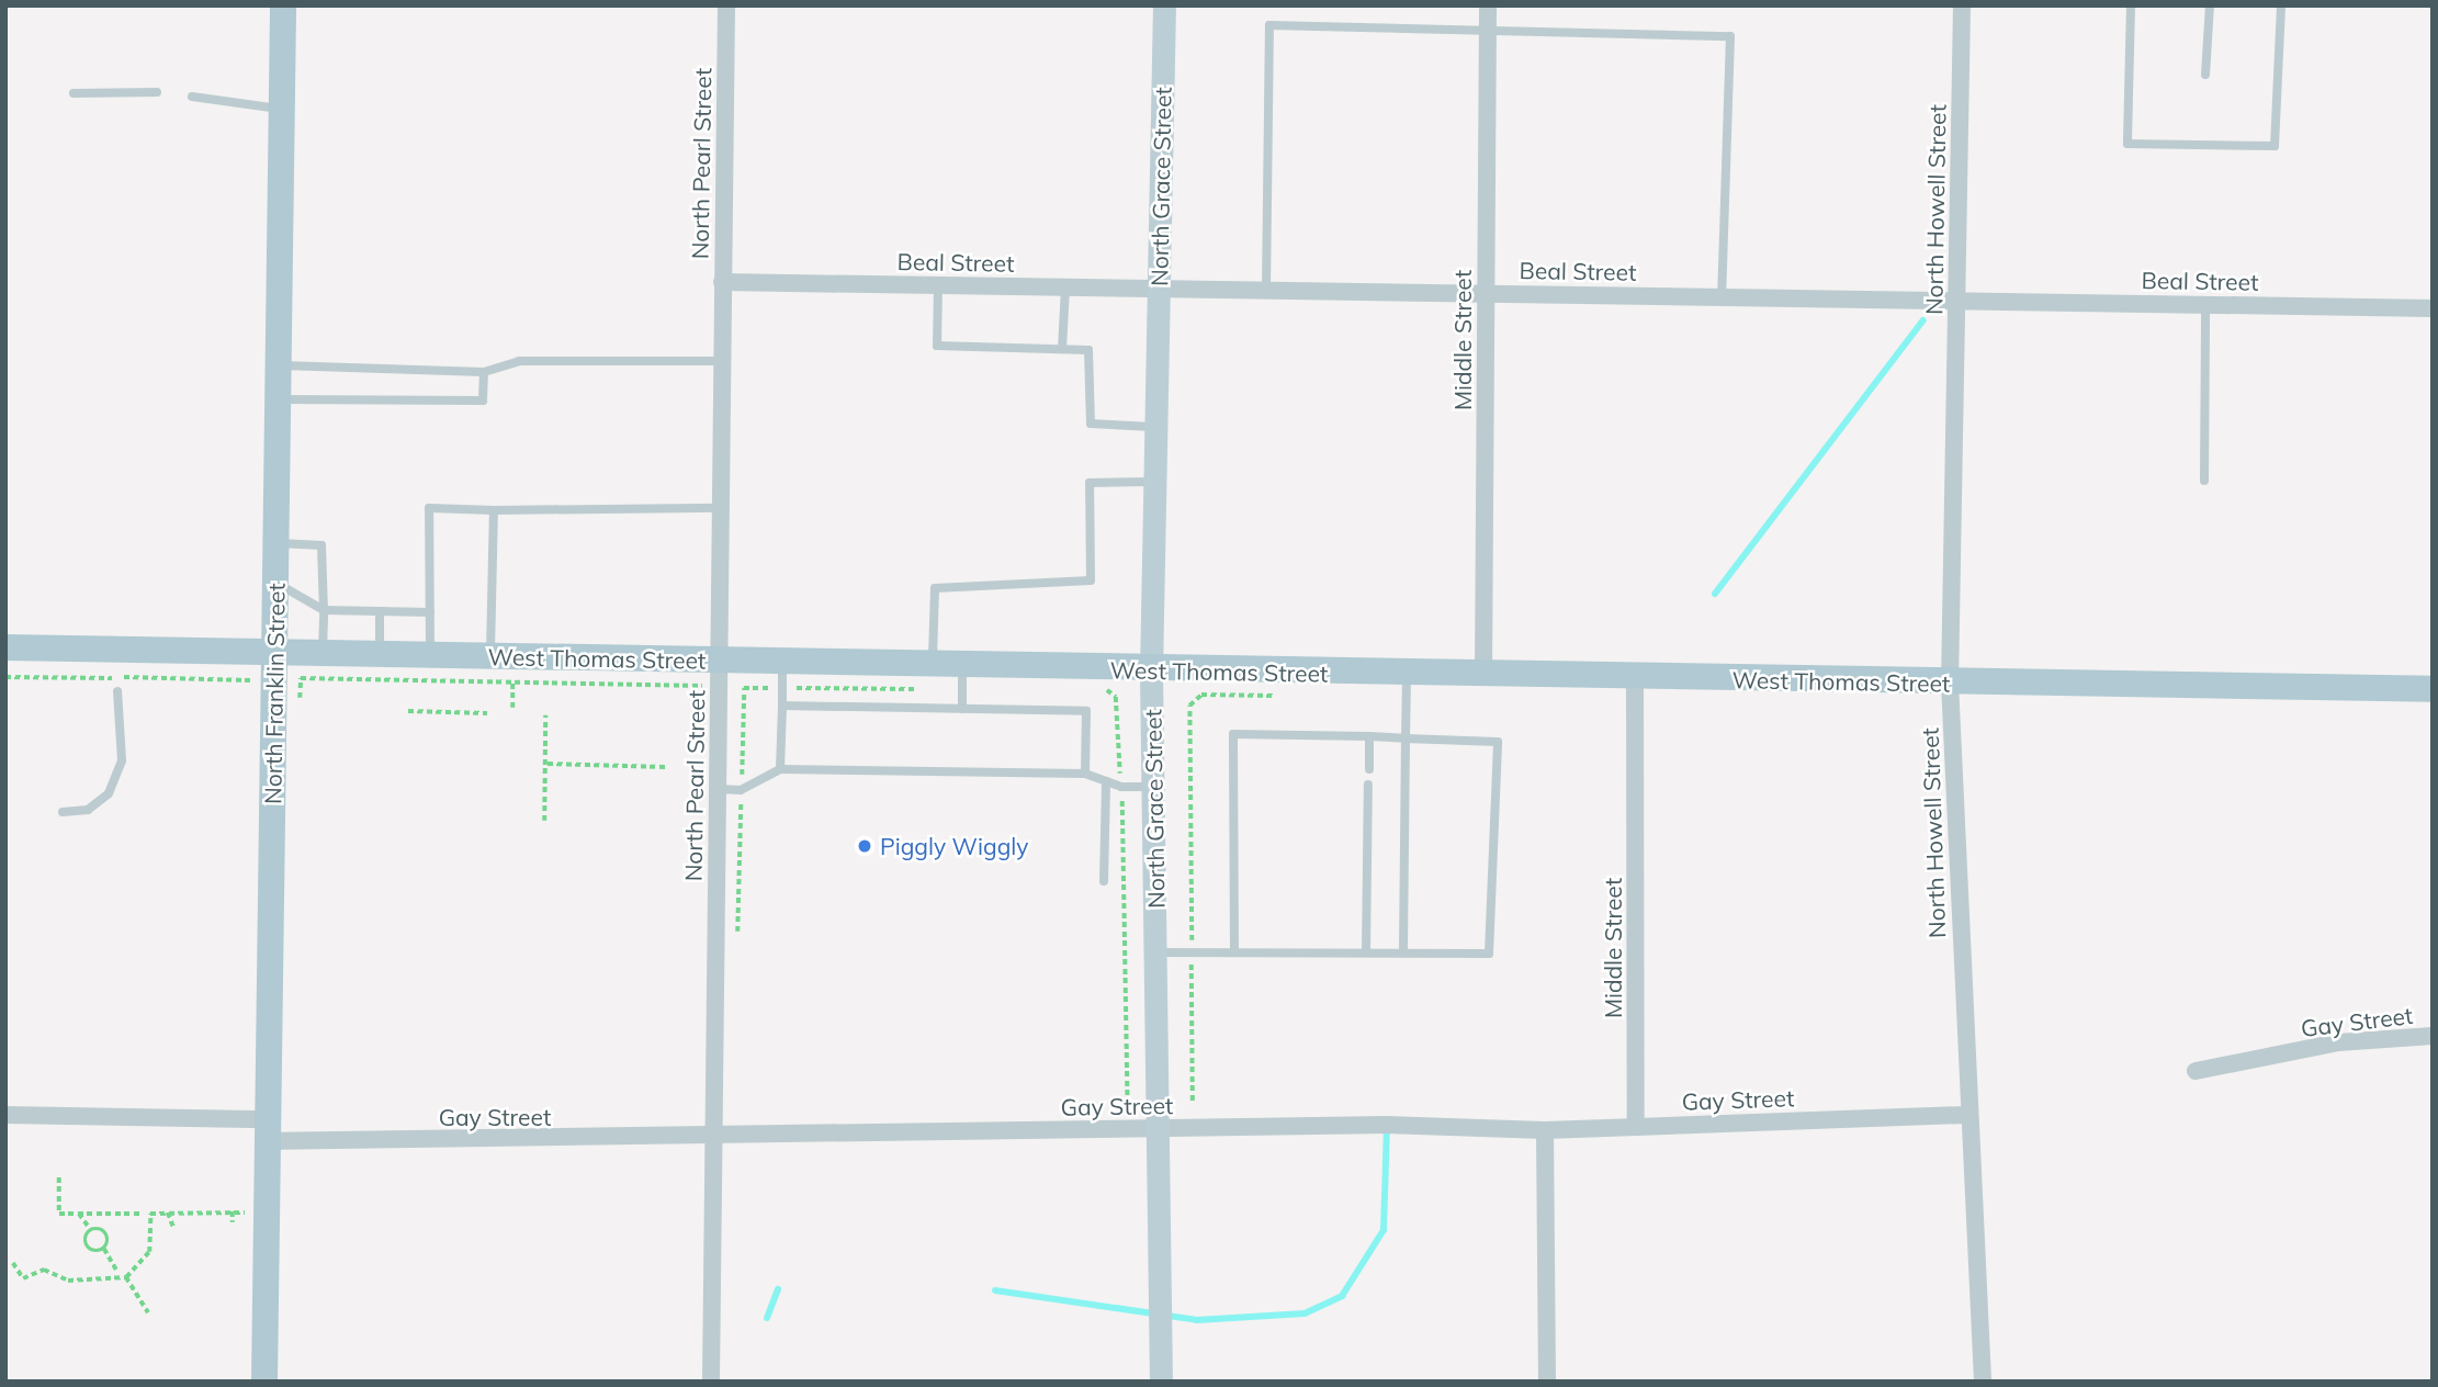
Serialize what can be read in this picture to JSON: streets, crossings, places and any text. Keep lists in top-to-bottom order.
{
  "streets": {
    "main road": ["North Grace Street", "West Thomas Street", "North Franklin Street"],
    "street": [
      "North Pearl Street",
      "North Howell Street",
      "Beal Street",
      "Middle Street",
      "Gay Street"
    ]
  },
  "crossings": [
    ["North Pearl Street", "Beal Street"],
    ["North Pearl Street", "West Thomas Street"],
    ["North Pearl Street", "Gay Street"],
    ["North Grace Street", "Beal Street"],
    ["North Grace Street", "West Thomas Street"],
    ["North Grace Street", "Gay Street"],
    ["North Howell Street", "Beal Street"],
    ["North Howell Street", "West Thomas Street"],
    ["North Howell Street", "Gay Street"],
    ["Beal Street", "Middle Street"],
    ["Middle Street", "West Thomas Street"],
    ["Middle Street", "Gay Street"],
    ["West Thomas Street", "North Franklin Street"],
    ["North Franklin Street", "Gay Street"]
  ],
  "places": ["Piggly Wiggly"]
}
